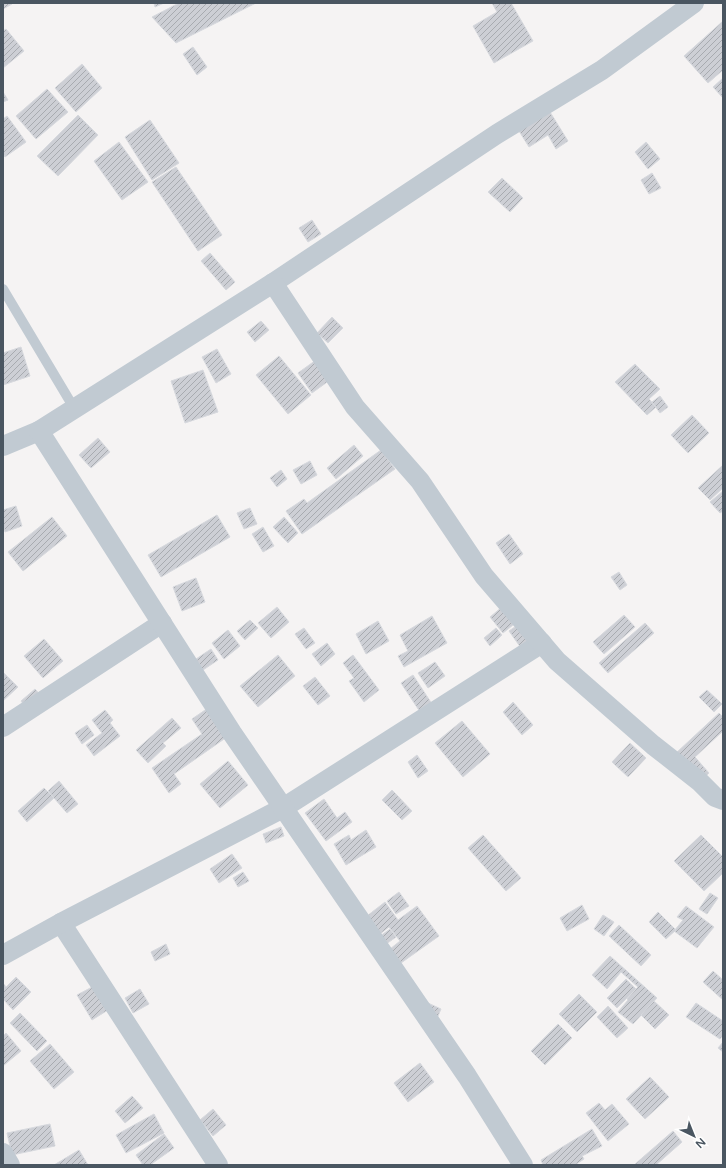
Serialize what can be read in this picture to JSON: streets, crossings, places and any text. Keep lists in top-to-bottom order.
{
  "north": "bottom right"
}
